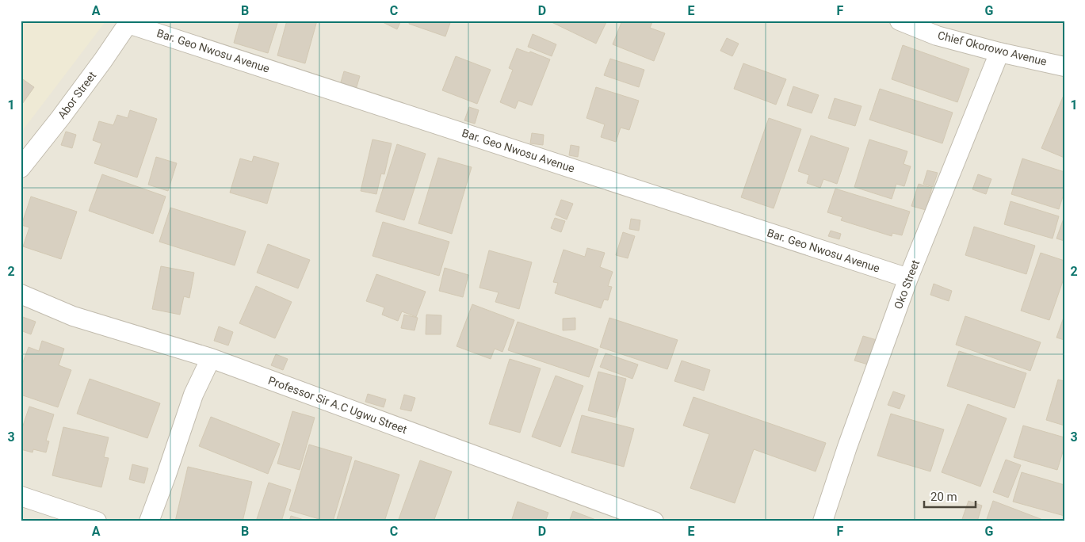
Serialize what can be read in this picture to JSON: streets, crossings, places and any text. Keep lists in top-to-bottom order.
{
  "streets": {
    "street": [
      "Chief Okorowo Avenue",
      "Bar. Geo Nwosu Avenue",
      "Abor Street",
      "Oko Street",
      "Professor Sir A.C Ugwu Street"
    ]
  },
  "crossings": [
    ["Chief Okorowo Avenue", "Oko Street"],
    ["Bar. Geo Nwosu Avenue", "Abor Street"],
    ["Bar. Geo Nwosu Avenue", "Oko Street"]
  ],
  "scale_bar": "20 m",
  "grid": {
    "columns": [
      "A",
      "B",
      "C",
      "D",
      "E",
      "F",
      "G"
    ],
    "rows": ["1", "2", "3"]
  }
}
